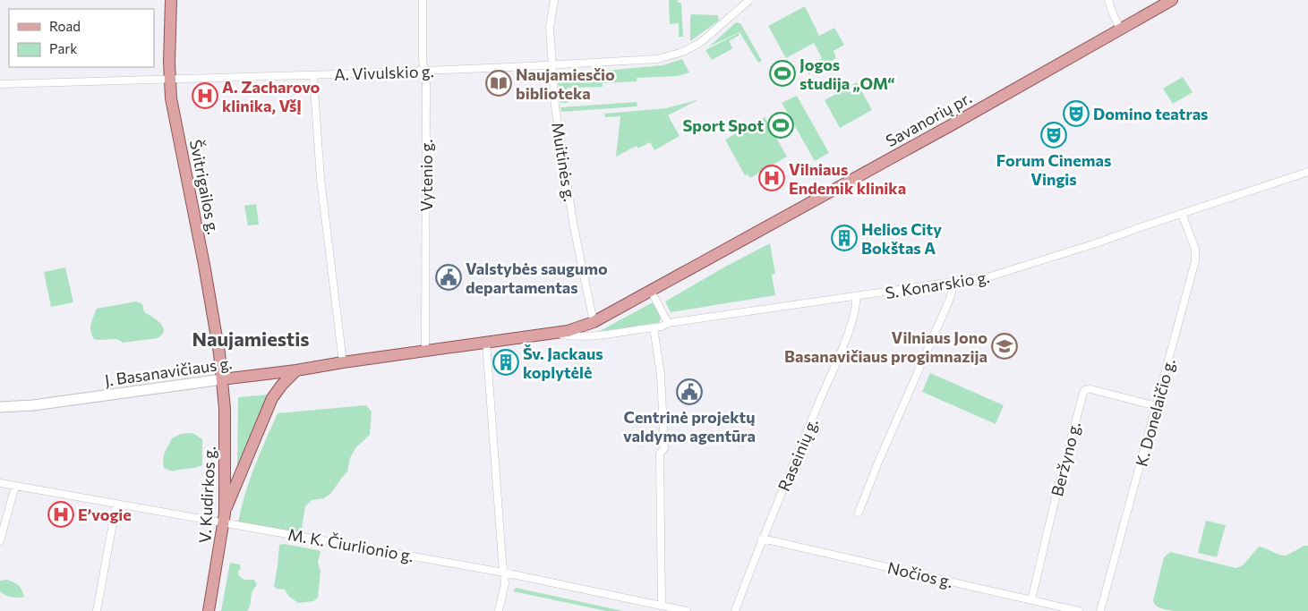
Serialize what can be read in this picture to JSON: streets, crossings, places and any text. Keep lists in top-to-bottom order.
{
  "streets": {
    "main road": [
      "Savanorių pr.",
      "Švitrigailos g.",
      "J. Basanavičiaus g.",
      "V. Kudirkos g."
    ],
    "street": [
      "A. Vivulskio g.",
      "Muitinės g.",
      "Vytenio g.",
      "S. Konarskio g.",
      "K. Donelaičio g.",
      "Raseinių g.",
      "Beržyno g.",
      "M. K. Čiurlionio g.",
      "Nočios g."
    ]
  },
  "crossings": [
    ["A. Vivulskio g.", "Muitinės g."],
    ["A. Vivulskio g.", "Vytenio g."],
    ["A. Vivulskio g.", "Švitrigailos g."],
    ["Savanorių pr.", "Muitinės g."],
    ["Savanorių pr.", "S. Konarskio g."],
    ["Savanorių pr.", "J. Basanavičiaus g."],
    ["Vytenio g.", "J. Basanavičiaus g."],
    ["Švitrigailos g.", "J. Basanavičiaus g."],
    ["Švitrigailos g.", "V. Kudirkos g."],
    ["S. Konarskio g.", "J. Basanavičiaus g."],
    ["S. Konarskio g.", "K. Donelaičio g."],
    ["S. Konarskio g.", "Raseinių g."],
    ["J. Basanavičiaus g.", "V. Kudirkos g."],
    ["K. Donelaičio g.", "Beržyno g."],
    ["Raseinių g.", "Nočios g."],
    ["Beržyno g.", "Nočios g."],
    ["V. Kudirkos g.", "M. K. Čiurlionio g."]
  ],
  "districts": ["Naujamiestis"],
  "places": {
    "sports": ["Jogos studija „OM“", "Sport Spot"],
    "library": ["Naujamiesčio biblioteka"],
    "hospital": ["A. Zacharovo klinika, VšĮ", "Vilniaus Endemik klinika", "E’vogie"],
    "theatre": ["Domino teatras", "Forum Cinemas Vingis"],
    "building": ["Helios City Bokštas A", "Šv. Jackaus koplytėlė"],
    "public building": ["Valstybės saugumo departamentas", "Centrinė projektų valdymo agentūra"],
    "school or university": ["Vilniaus Jono Basanavičiaus progimnazija"]
  },
  "legend": ["Road", "Park"]
}
